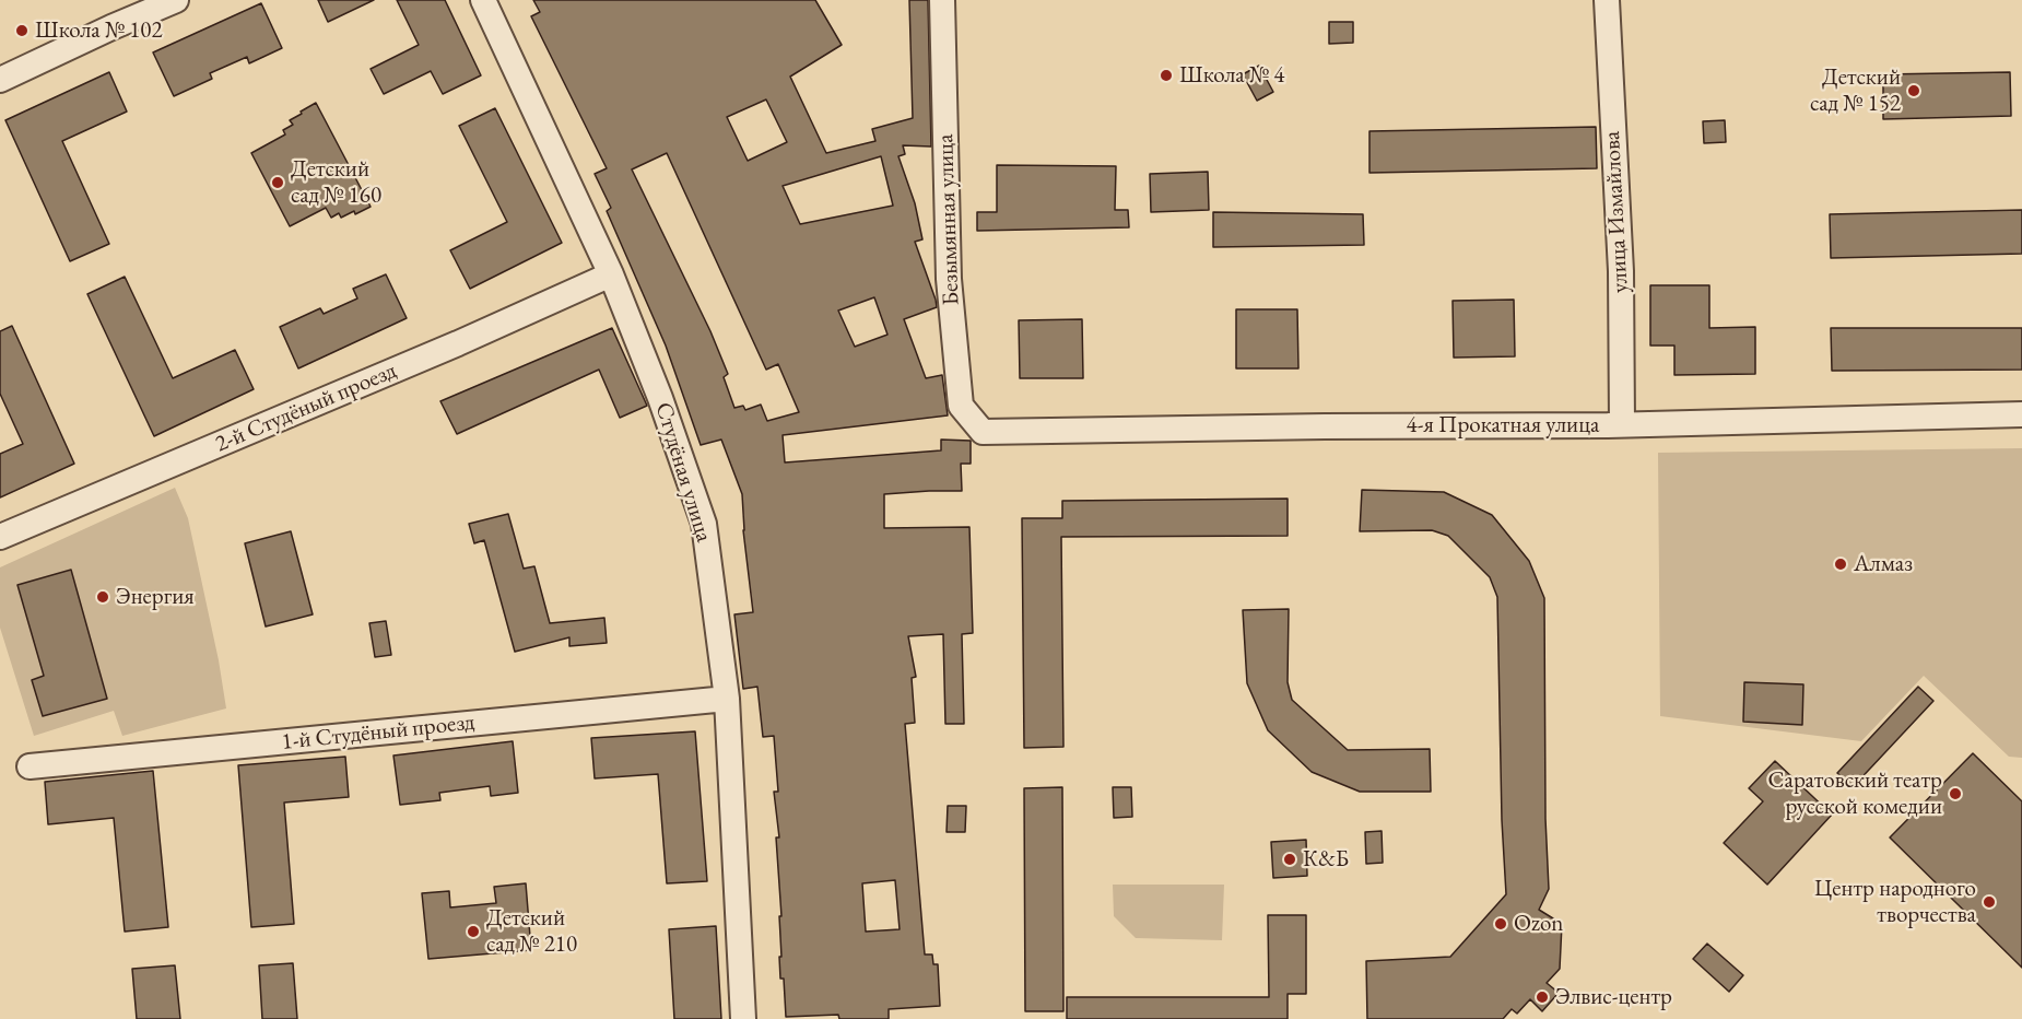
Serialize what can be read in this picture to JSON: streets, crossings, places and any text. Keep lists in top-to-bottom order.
{
  "streets": {
    "street": [
      "улица Измайлова",
      "Безымянная улица",
      "2-й Студёный проезд",
      "4-я Прокатная улица",
      "Студёная улица",
      "1-й Студёный проезд"
    ]
  },
  "crossings": [
    ["улица Измайлова", "4-я Прокатная улица"],
    ["Безымянная улица", "4-я Прокатная улица"],
    ["2-й Студёный проезд", "Студёная улица"],
    ["Студёная улица", "1-й Студёный проезд"]
  ],
  "places": [
    "Школа № 102",
    "Школа № 4",
    "Детский сад № 152",
    "Детский сад № 160",
    "Алмаз",
    "Энергия",
    "Саратовский театр русской комедии",
    "К&Б",
    "Центр народного творчества",
    "Ozon",
    "Детский сад № 210",
    "Элвис-центр"
  ]
}
